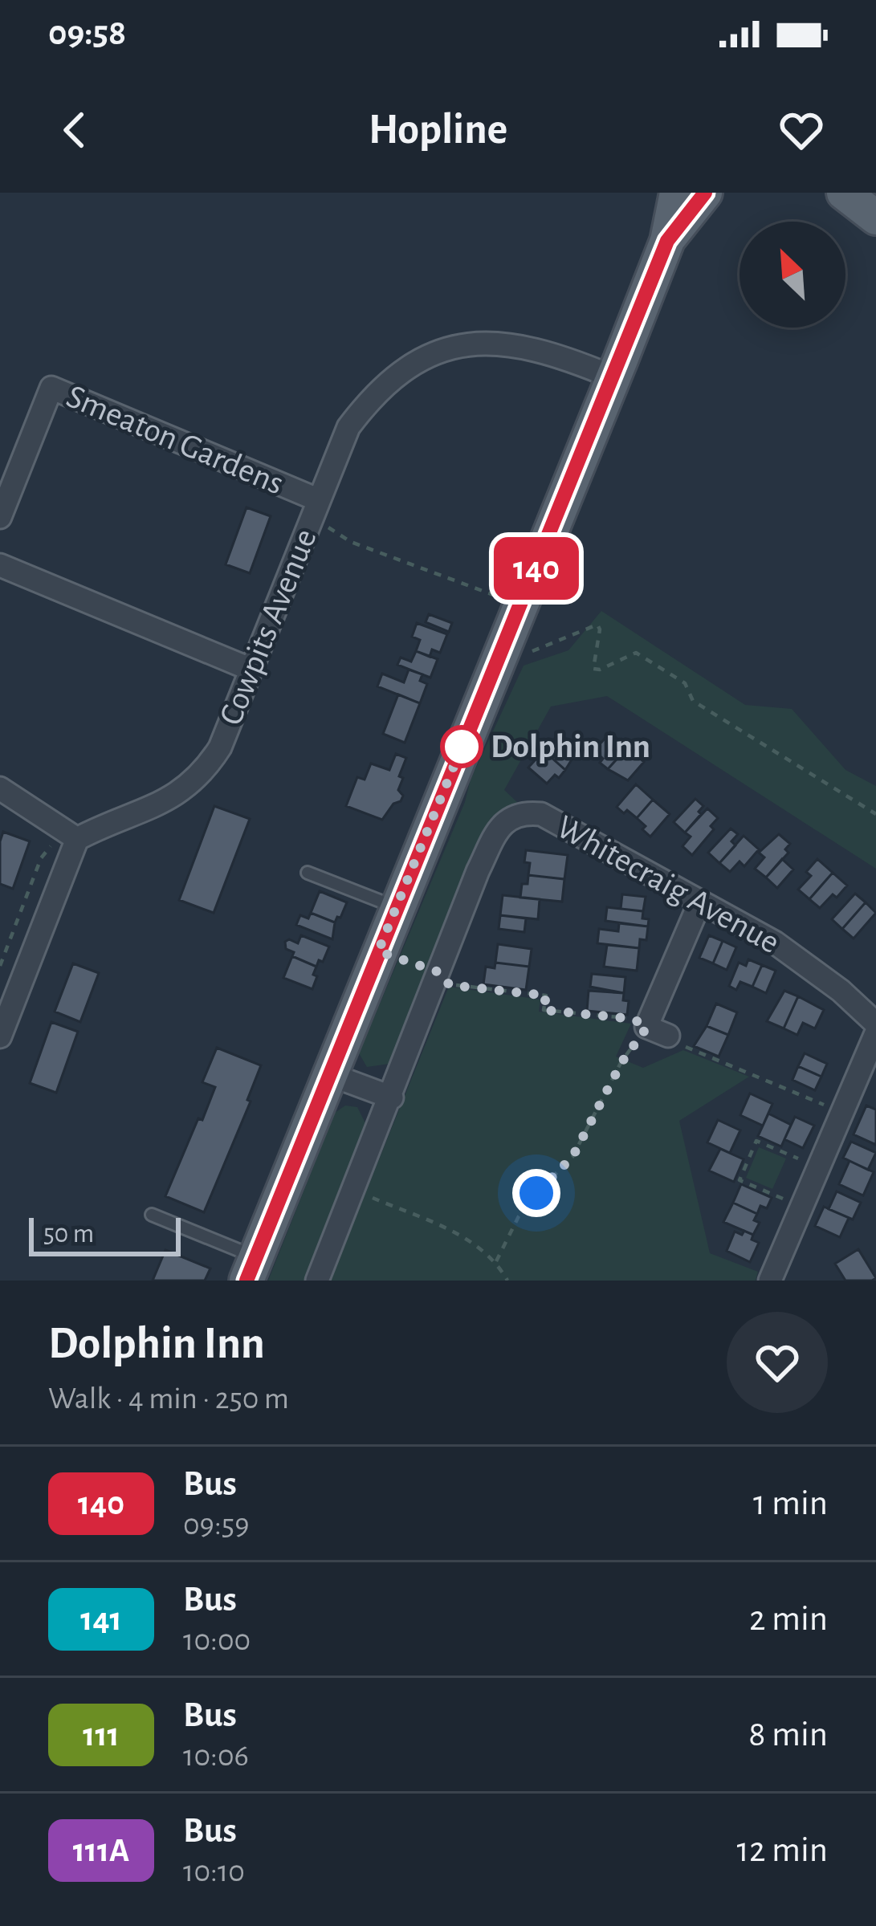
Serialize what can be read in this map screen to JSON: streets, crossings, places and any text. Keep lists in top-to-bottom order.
{
  "streets": {
    "street": ["Smeaton Gardens", "Cowpits Avenue", "Whitecraig Avenue"]
  },
  "crossings": [
    ["Smeaton Gardens", "Cowpits Avenue"]
  ],
  "places": ["Dolphin Inn"],
  "lines": ["bus line 140"],
  "scale_bar": "50 m",
  "north": "top left",
  "page": {
    "status": "09:58",
    "header": "Hopline",
    "on_map": "140",
    "scale": "50 m",
    "heading": ["Dolphin Inn", "Walk · 4 min · 250 m"],
    "list": [
      {
        "mark": "140",
        "name": "Bus",
        "note": "09:59",
        "value": "1 min"
      },
      {
        "mark": "141",
        "name": "Bus",
        "note": "10:00",
        "value": "2 min"
      },
      {
        "mark": "111",
        "name": "Bus",
        "note": "10:06",
        "value": "8 min"
      },
      {
        "mark": "111A",
        "name": "Bus",
        "note": "10:10",
        "value": "12 min"
      }
    ]
  }
}
